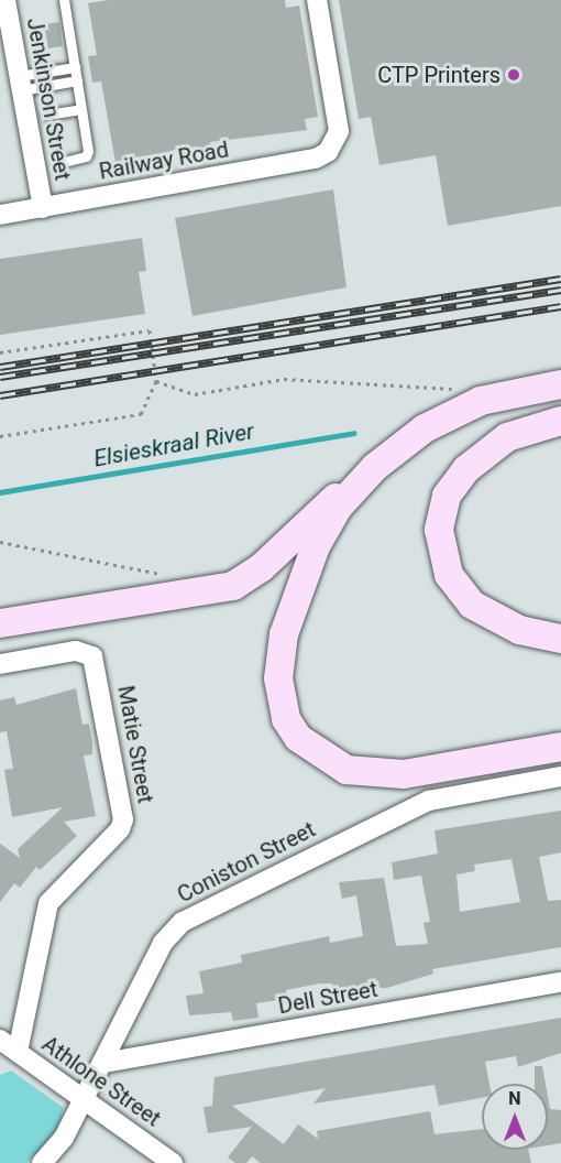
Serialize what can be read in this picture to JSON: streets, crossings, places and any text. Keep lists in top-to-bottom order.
{
  "streets": {
    "street": [
      "Jenkinson Street",
      "Railway Road",
      "Matie Street",
      "Coniston Street",
      "Dell Street",
      "Athlone Street"
    ]
  },
  "crossings": [
    ["Jenkinson Street", "Railway Road"],
    ["Matie Street", "Athlone Street"],
    ["Coniston Street", "Dell Street"],
    ["Coniston Street", "Athlone Street"]
  ],
  "water": ["Elsieskraal River"],
  "places": ["CTP Printers"],
  "north": "top"
}
